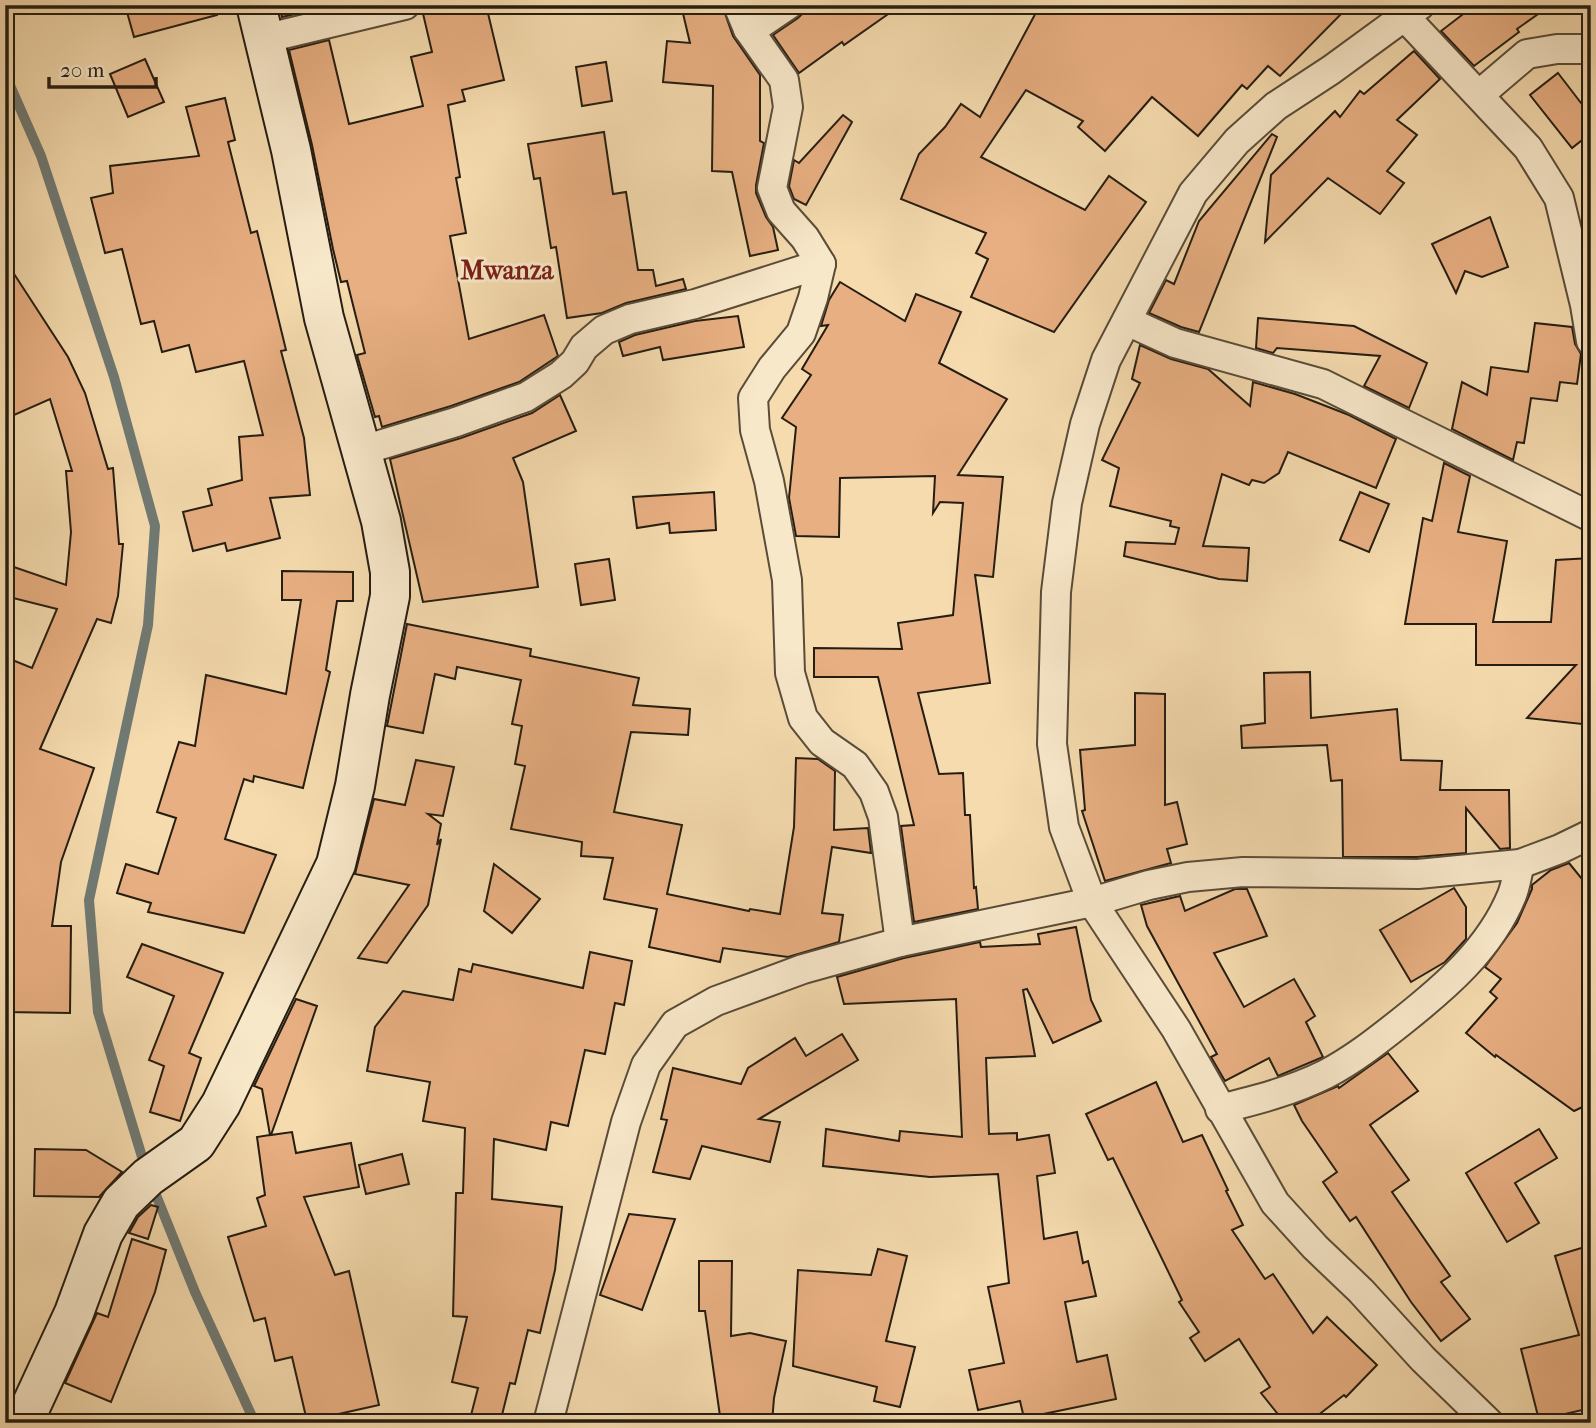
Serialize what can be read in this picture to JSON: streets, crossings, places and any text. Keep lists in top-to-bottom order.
{
  "districts": ["Mwanza"],
  "scale_bar": "20 m"
}
